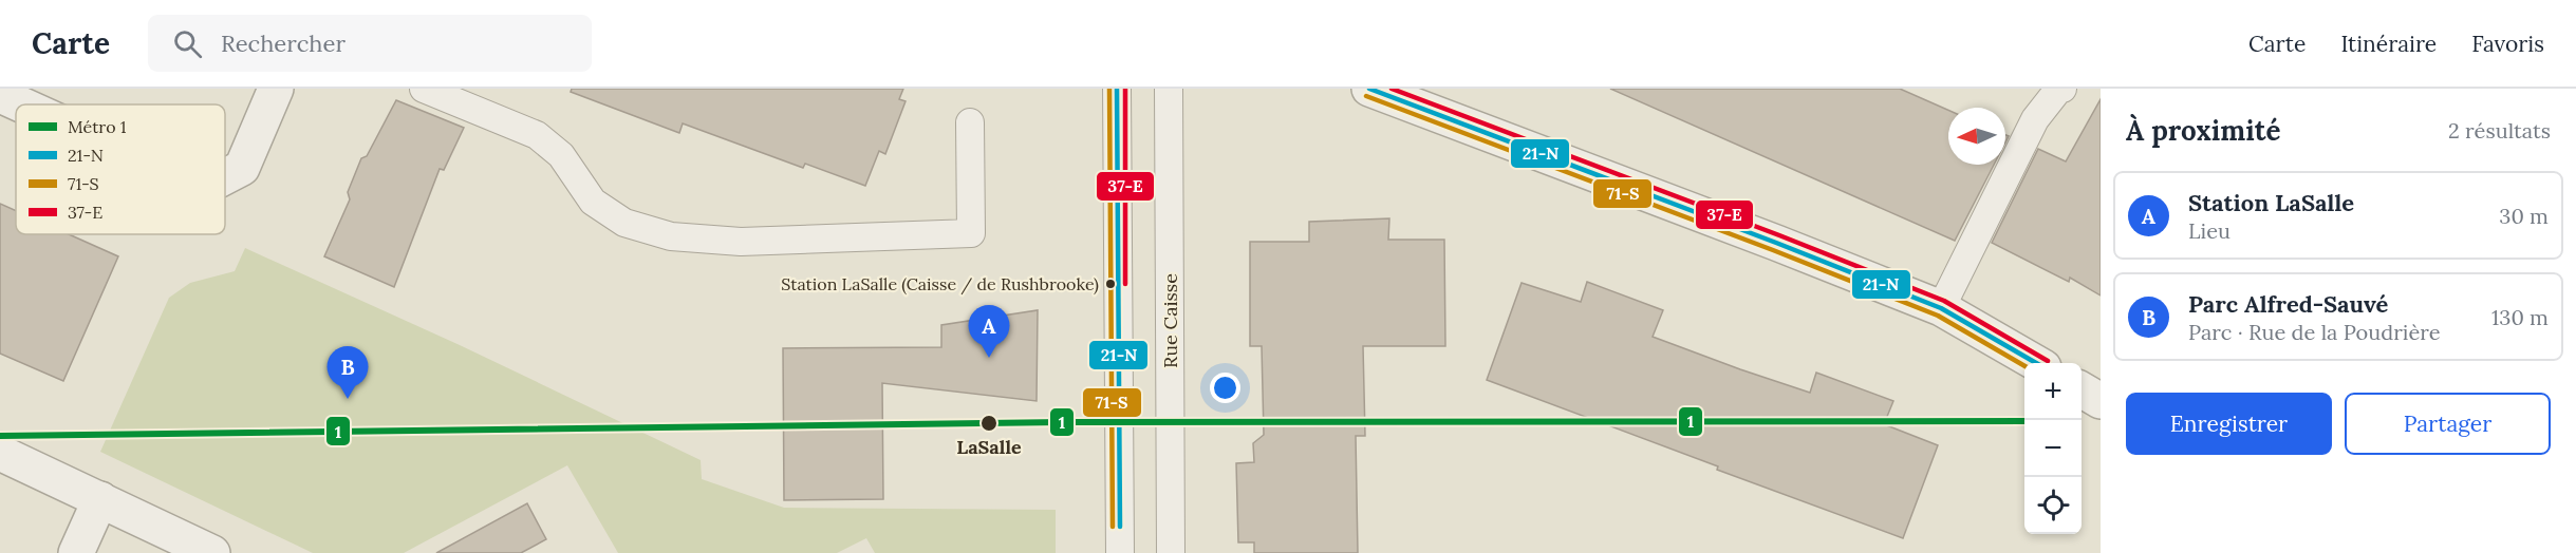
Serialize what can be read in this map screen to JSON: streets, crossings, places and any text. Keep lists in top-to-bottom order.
{
  "streets": {
    "lane": ["Rue Caisse"]
  },
  "places": ["Station LaSalle (Caisse / de Rushbrooke)", "LaSalle"],
  "lines": [
    "transit line 21-N",
    "transit line 71-S",
    "transit line 37-E",
    "metro line 1"
  ],
  "legend": [
    "Métro 1",
    "21-N",
    "71-S",
    "37-E"
  ],
  "north": "left",
  "page": {
    "header": "Carte",
    "search": "Rechercher",
    "nav": ["Carte", "Itinéraire", "Favoris"],
    "heading": ["À proximité", "2 résultats"],
    "list": [
      {
        "mark": "A",
        "name": "Station LaSalle",
        "note": "Lieu",
        "value": "30 m"
      },
      {
        "mark": "B",
        "name": "Parc Alfred-Sauvé",
        "note": "Parc · Rue de la Poudrière",
        "value": "130 m"
      }
    ],
    "pins": ["A", "B"],
    "map_buttons": ["+", "−"],
    "buttons": ["Enregistrer", "Partager"]
  }
}
